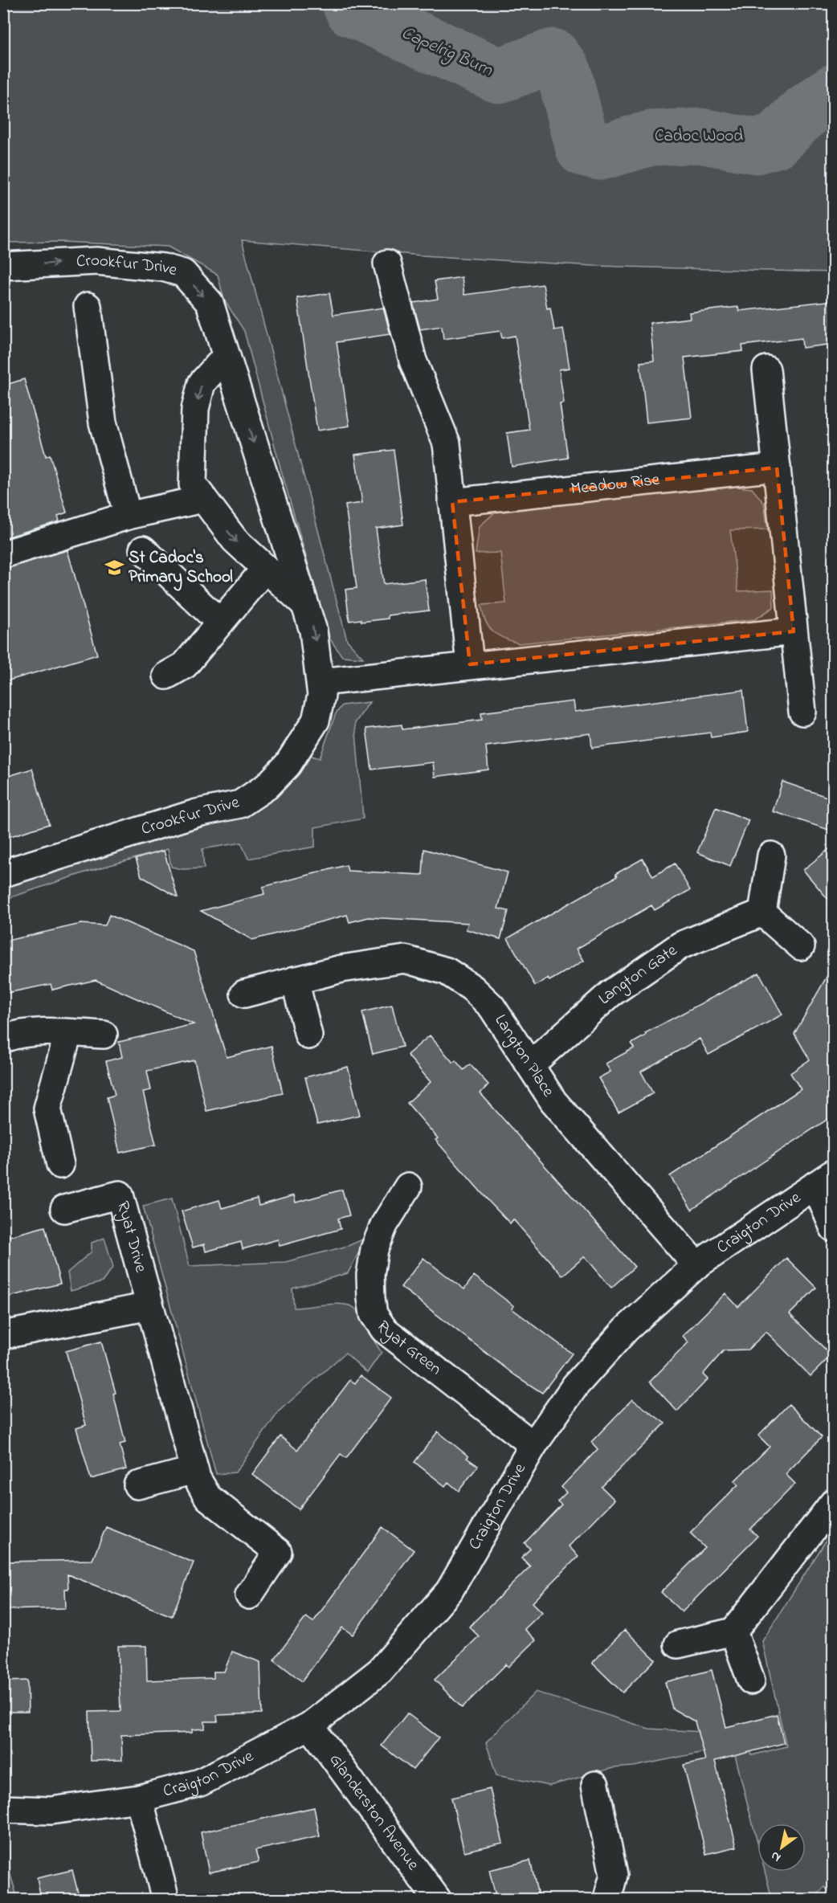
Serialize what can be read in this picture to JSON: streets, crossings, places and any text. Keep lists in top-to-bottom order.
{
  "streets": {
    "street": [
      "Crookfur Drive",
      "Meadow Rise",
      "Langton Gate",
      "Langton Place",
      "Craigton Drive",
      "Ryat Drive",
      "Ryat Green",
      "Glanderston Avenue"
    ]
  },
  "crossings": [
    ["Langton Gate", "Langton Place"],
    ["Langton Place", "Craigton Drive"],
    ["Craigton Drive", "Ryat Green"],
    ["Craigton Drive", "Glanderston Avenue"]
  ],
  "water": ["Capelrig Burn"],
  "parks": ["Cadoc Wood"],
  "places": {
    "school or university": ["St Cadoc's Primary School"]
  },
  "north": "bottom left"
}
